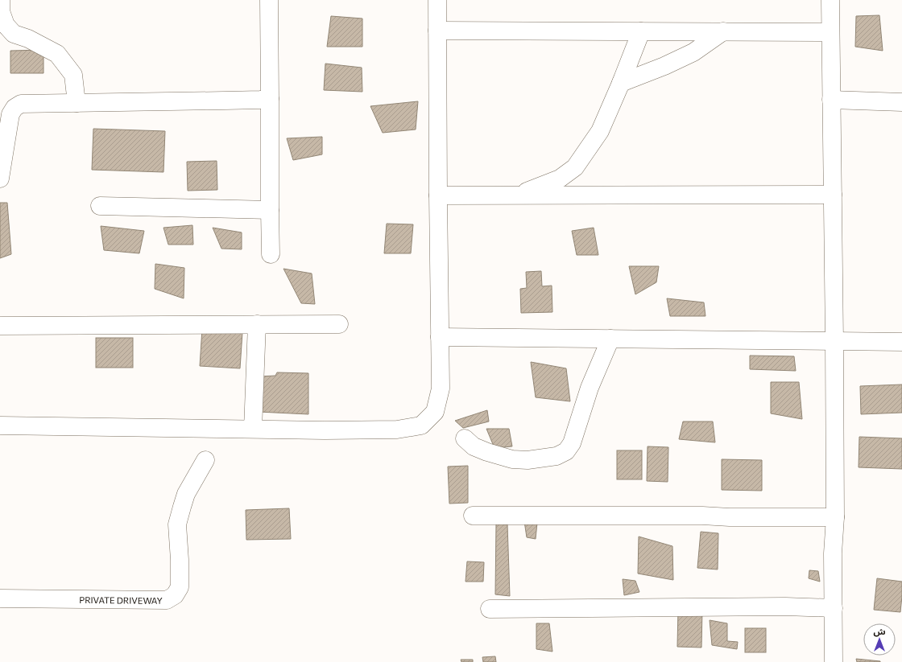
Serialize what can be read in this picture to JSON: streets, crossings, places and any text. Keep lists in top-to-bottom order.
{
  "streets": {
    "street": ["PRIVATE DRIVEWAY"]
  },
  "north": "top"
}
